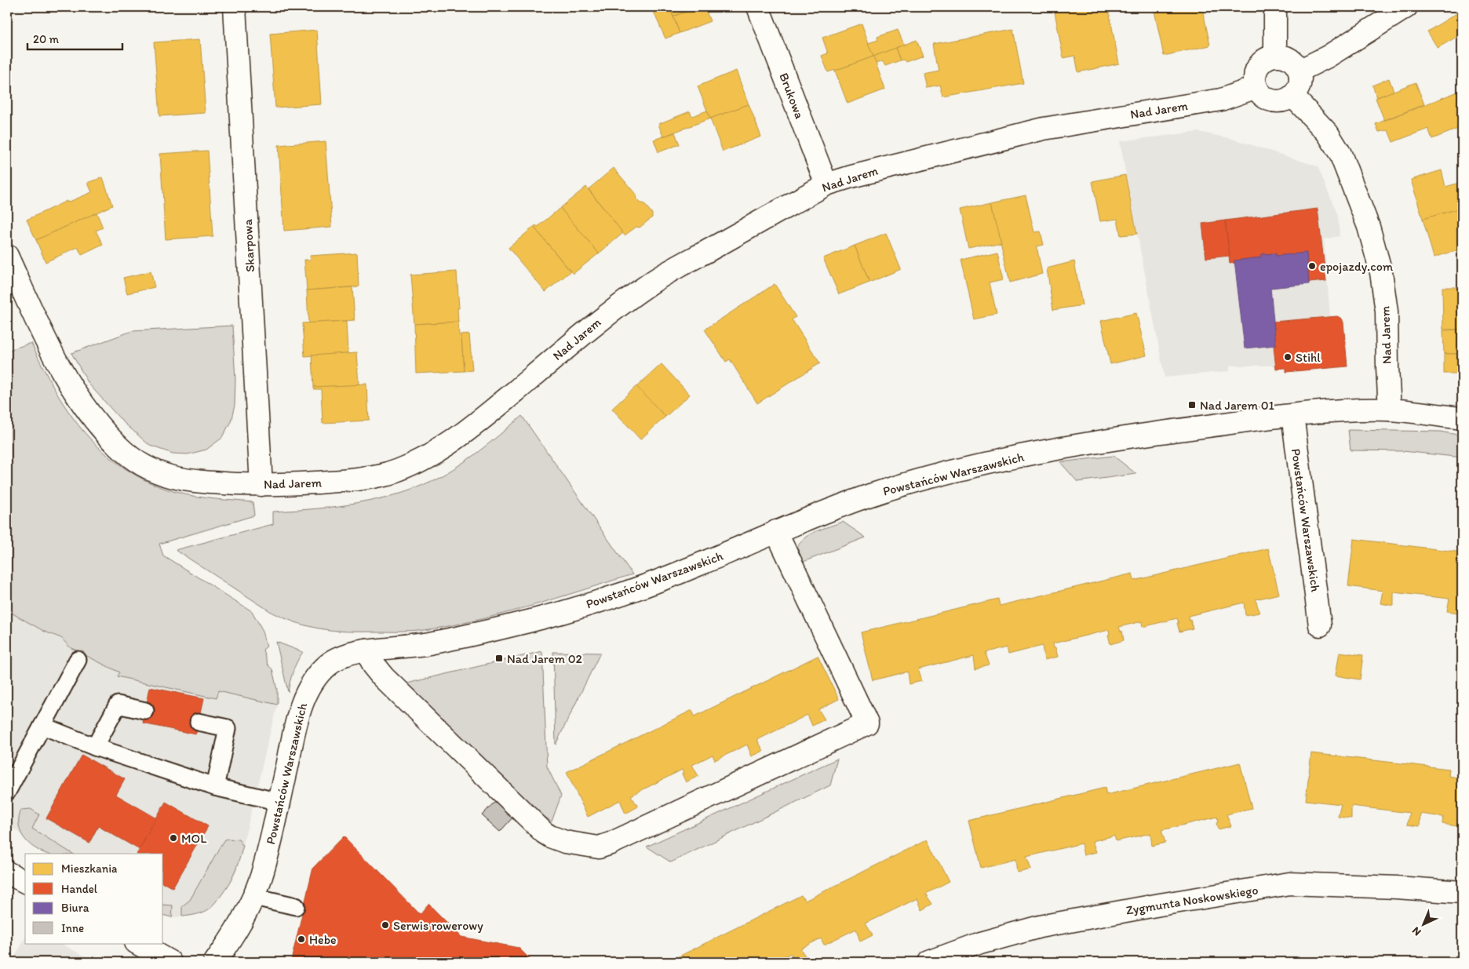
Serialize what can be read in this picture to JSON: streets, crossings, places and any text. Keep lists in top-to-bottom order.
{
  "streets": {
    "street": [
      "Brukowa",
      "Nad Jarem",
      "Skarpowa",
      "Powstańców Warszawskich",
      "Zygmunta Noskowskiego"
    ]
  },
  "crossings": [
    ["Brukowa", "Nad Jarem"],
    ["Nad Jarem", "Skarpowa"],
    ["Nad Jarem", "Powstańców Warszawskich"]
  ],
  "places": {
    "other": [
      "epojazdy.com",
      "Stihl",
      "MOL",
      "Serwis rowerowy",
      "Hebe"
    ],
    "transit": ["Nad Jarem 01", "Nad Jarem 02"]
  },
  "legend": [
    "Mieszkania",
    "Handel",
    "Biura",
    "Inne"
  ],
  "scale_bar": "20 m",
  "north": "bottom left"
}
